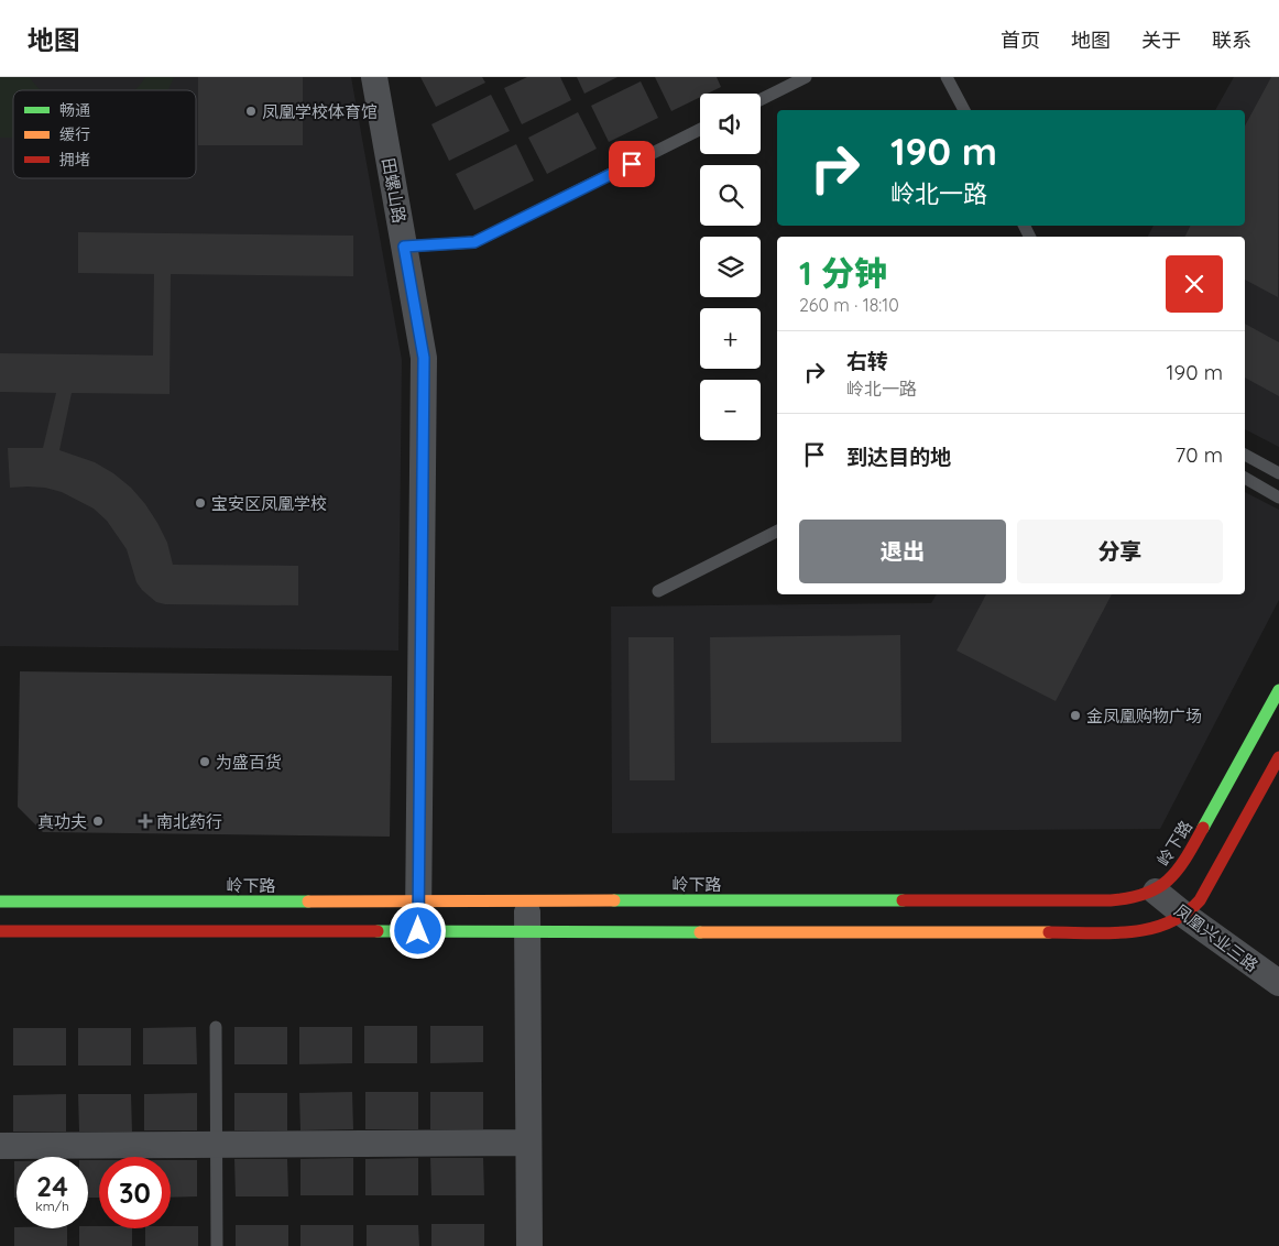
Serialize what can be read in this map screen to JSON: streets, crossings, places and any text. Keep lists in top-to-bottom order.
{
  "streets": {
    "street": ["田螺山路", "岭下路", "凤凰兴业三路"]
  },
  "crossings": [
    ["田螺山路", "岭下路"],
    ["岭下路", "凤凰兴业三路"]
  ],
  "places": {
    "other": [
      "凤凰学校体育馆",
      "宝安区凤凰学校",
      "金凤凰购物广场",
      "为盛百货",
      "真功夫"
    ],
    "health": ["南北药行"]
  },
  "legend": ["畅通", "缓行", "拥堵"],
  "page": {
    "header": "地图",
    "nav": [
      "首页",
      "地图",
      "关于",
      "联系"
    ],
    "map_buttons": ["+", "−"],
    "turn": ["190 m", "岭北一路"],
    "heading": ["1 分钟", "260 m · 18:10"],
    "list": [
      {
        "name": "右转",
        "note": "岭北一路",
        "value": "190 m"
      },
      {
        "name": "到达目的地",
        "value": "70 m"
      }
    ],
    "buttons": ["退出", "分享"],
    "speed": "24 km/h",
    "limit": "30"
  }
}
